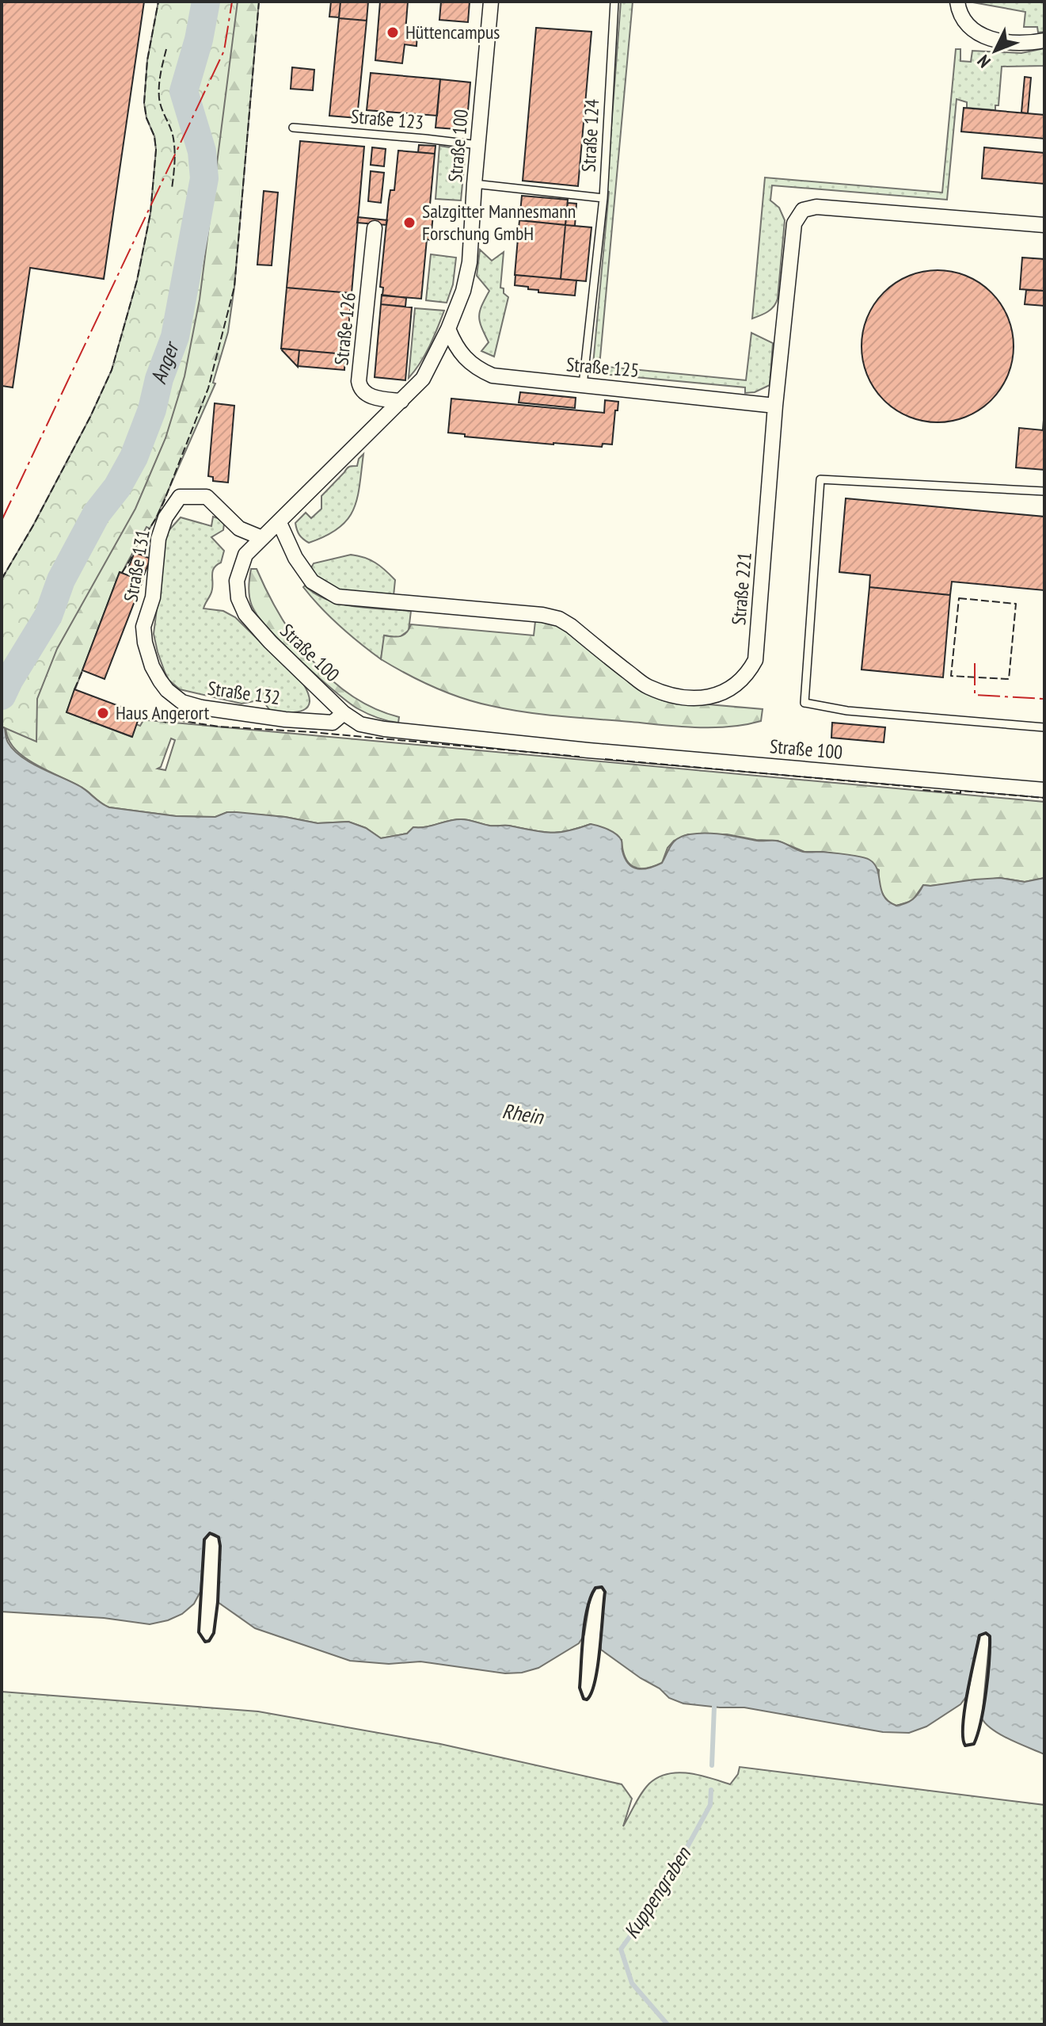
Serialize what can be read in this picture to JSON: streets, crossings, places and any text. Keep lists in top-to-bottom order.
{
  "streets": {
    "street": [
      "Straße 100",
      "Straße 126",
      "Straße 125",
      "Straße 131",
      "Straße 221",
      "Straße 132"
    ],
    "lane": ["Straße 123", "Straße 124"]
  },
  "crossings": [
    ["Straße 123", "Straße 100"],
    ["Straße 124", "Straße 125"],
    ["Straße 100", "Straße 126"],
    ["Straße 100", "Straße 125"],
    ["Straße 100", "Straße 131"],
    ["Straße 100", "Straße 221"],
    ["Straße 100", "Straße 132"],
    ["Straße 125", "Straße 221"],
    ["Straße 131", "Straße 132"]
  ],
  "water": ["Anger", "Rhein", "Kuppengraben"],
  "places": ["Hüttencampus", "Salzgitter Mannesmann Forschung GmbH", "Haus Angerort"],
  "north": "bottom left"
}
